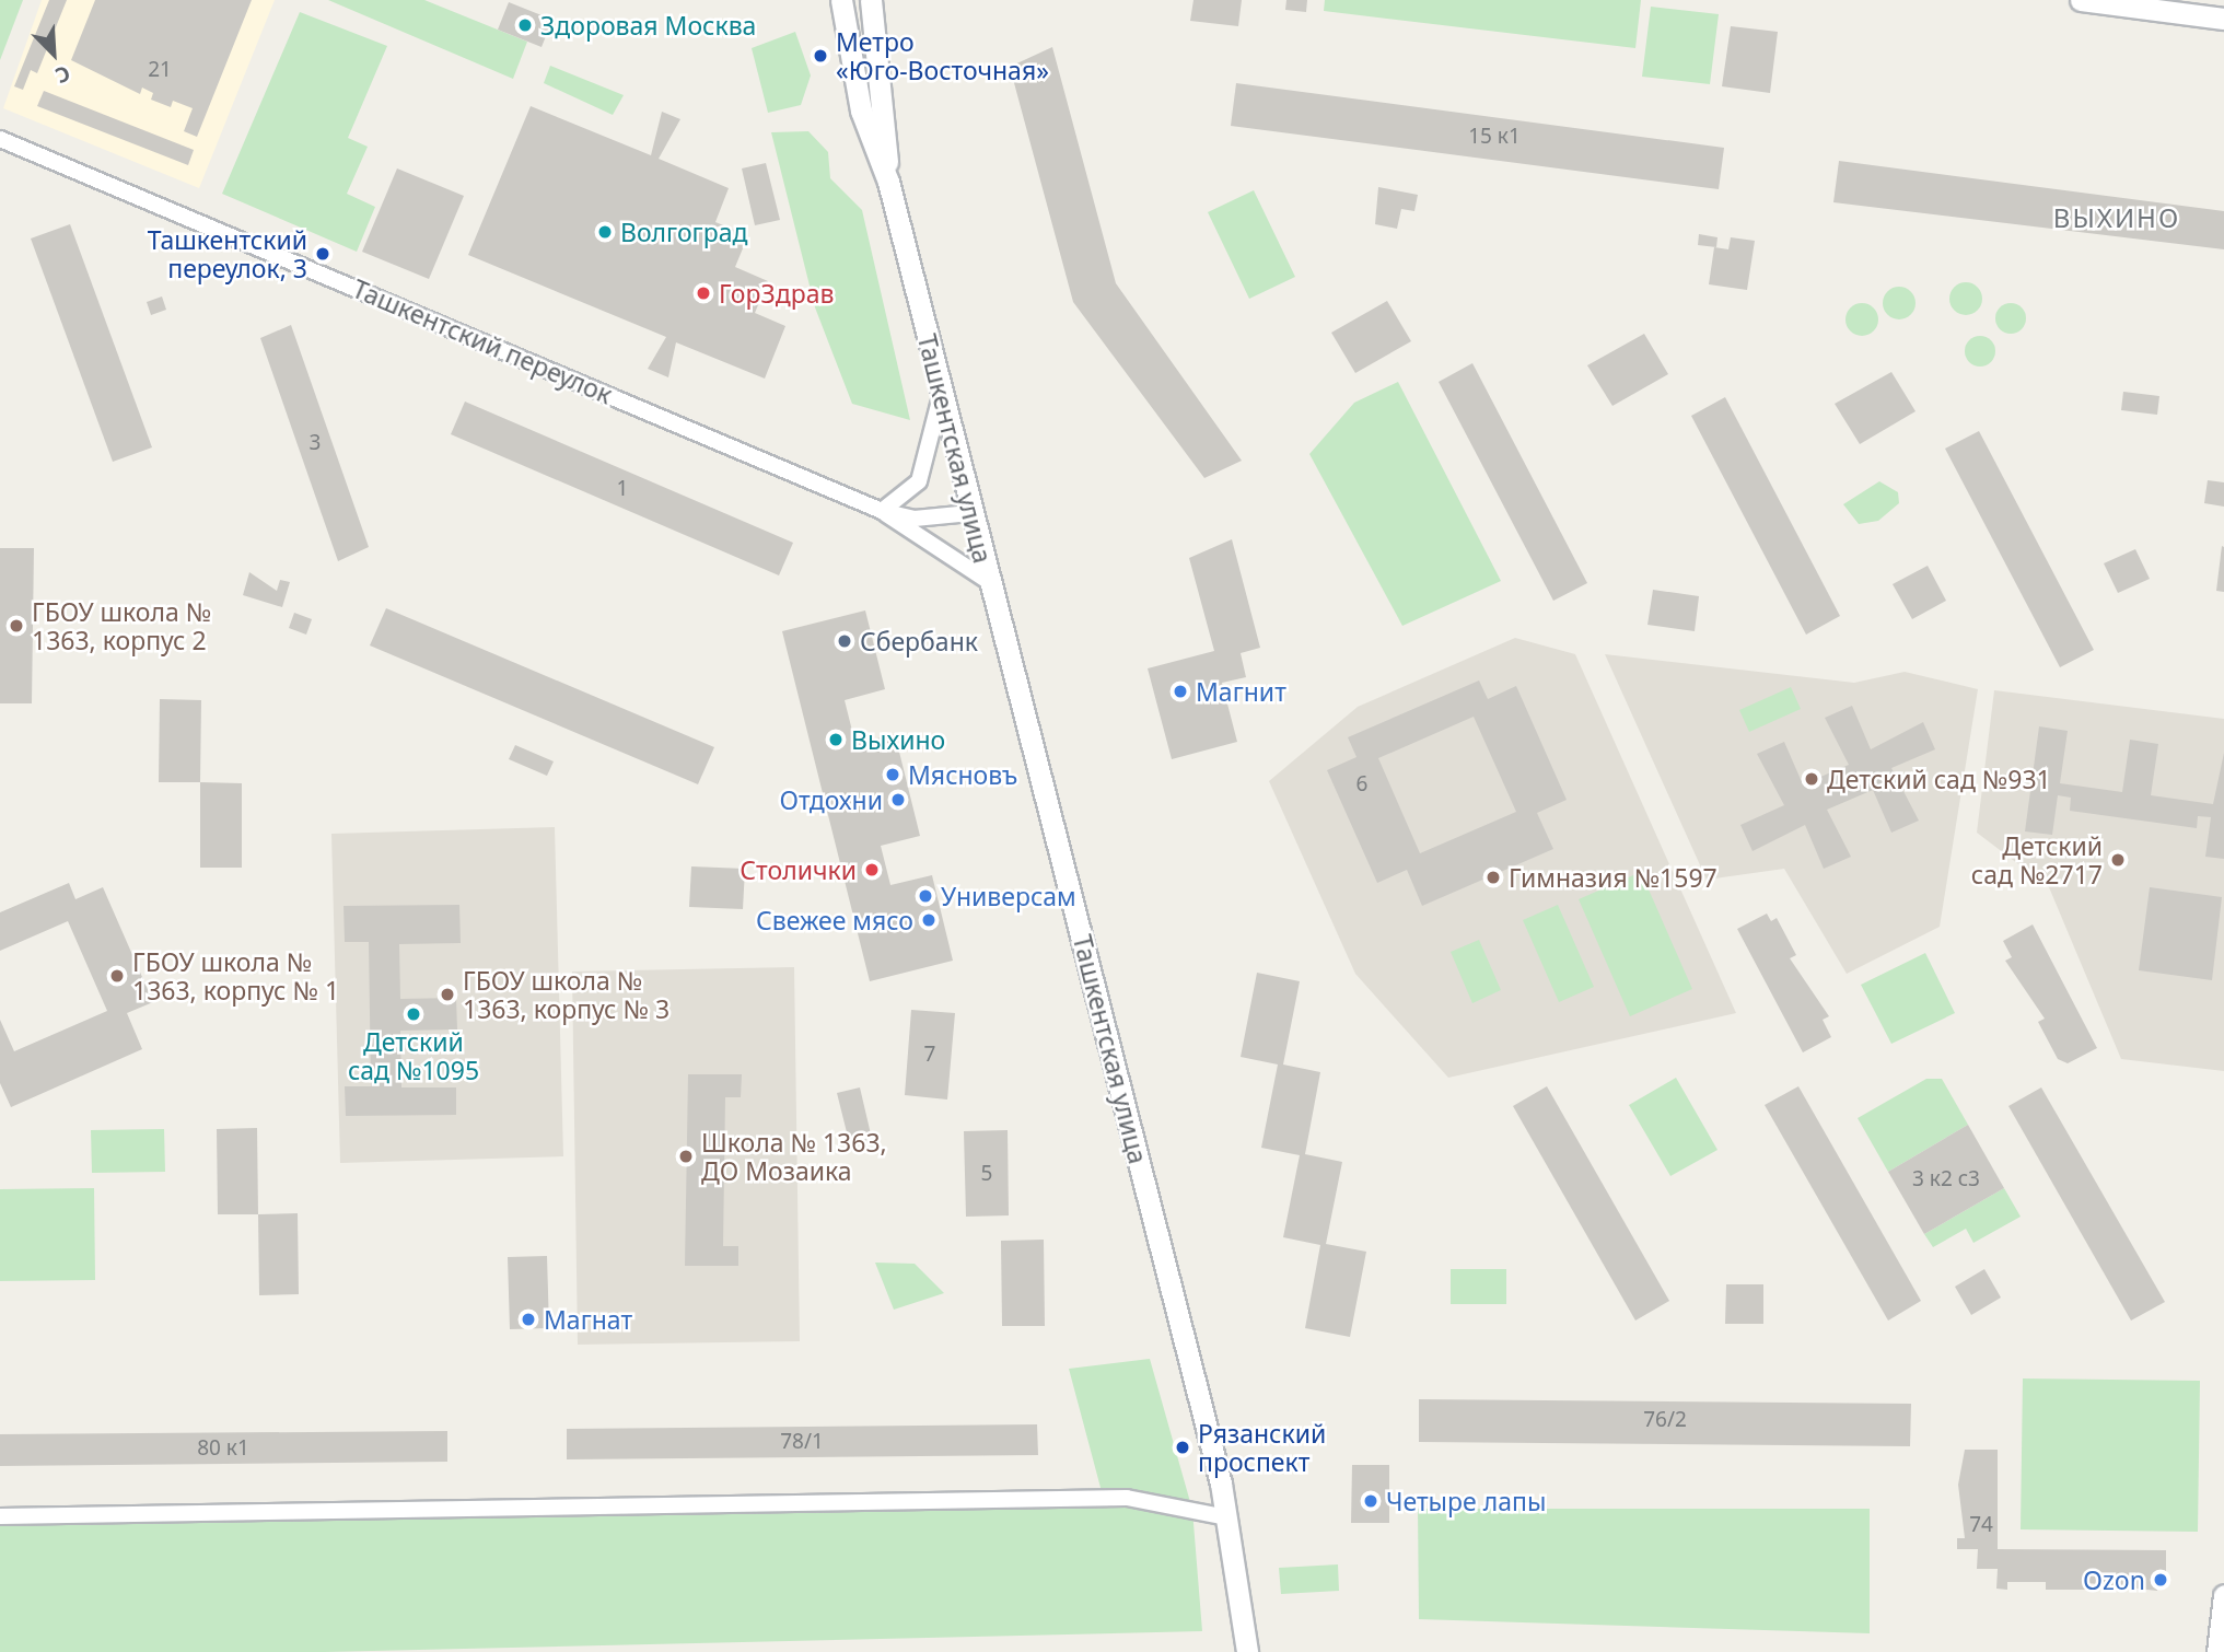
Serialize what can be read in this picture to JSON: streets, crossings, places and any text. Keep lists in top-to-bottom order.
{
  "streets": {
    "main road": ["Ташкентская улица"],
    "street": ["Ташкентский переулок"]
  },
  "crossings": [
    ["Ташкентский переулок", "Ташкентская улица"]
  ],
  "districts": ["ВЫХИНО"],
  "places": [
    "Здоровая Москва",
    "Метро «Юго-Восточная»",
    "Волгоград",
    "Ташкентский переулок, 3",
    "ГорЗдрав",
    "ГБОУ школа № 1363, корпус 2",
    "Сбербанк",
    "Магнит",
    "Выхино",
    "Мясновъ",
    "Детский сад №931",
    "Отдохни",
    "Детский сад №2717",
    "Столички",
    "Гимназия №1597",
    "Универсам",
    "Свежее мясо",
    "ГБОУ школа № 1363, корпус № 1",
    "ГБОУ школа № 1363, корпус № 3",
    "Детский сад №1095",
    "Школа № 1363, ДО Мозаика",
    "Магнат",
    "Рязанский проспект",
    "Четыре лапы",
    "Ozon"
  ],
  "house_numbers": [
    "21",
    "15 к1",
    "3",
    "1",
    "6",
    "7",
    "5",
    "3 к2 с3",
    "76/2",
    "78/1",
    "80 к1",
    "74"
  ],
  "north": "bottom right"
}
